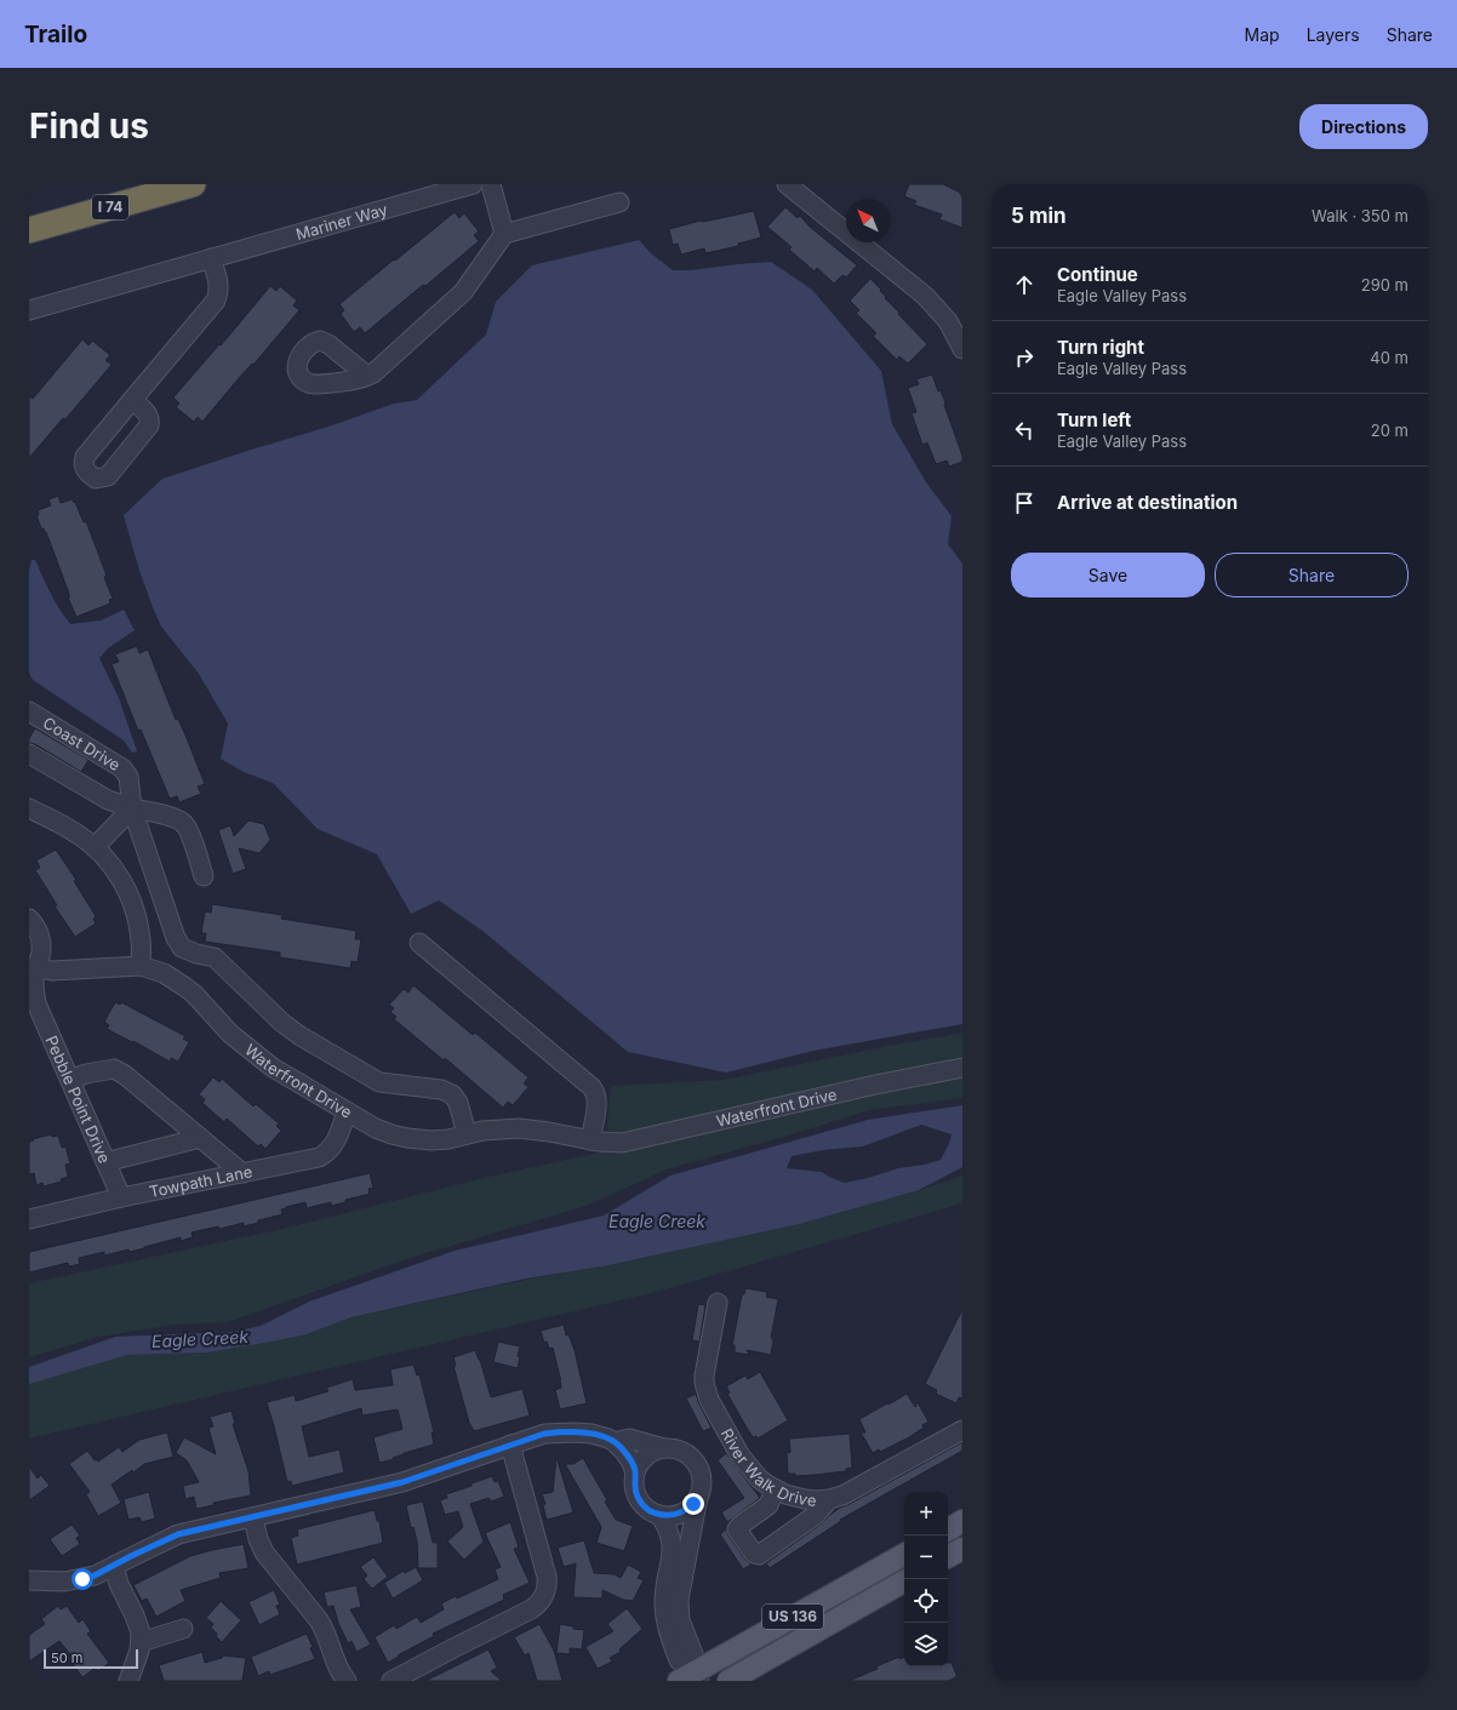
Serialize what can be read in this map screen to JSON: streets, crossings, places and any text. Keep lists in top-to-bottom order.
{
  "streets": {
    "highway": ["I 74"],
    "main road": ["US 136"],
    "street": [
      "Mariner Way",
      "Coast Drive",
      "Waterfront Drive",
      "Pebble Point Drive",
      "Towpath Lane",
      "River Walk Drive"
    ]
  },
  "crossings": [
    ["Coast Drive", "Waterfront Drive"],
    ["Waterfront Drive", "Pebble Point Drive"],
    ["Waterfront Drive", "Towpath Lane"],
    ["Pebble Point Drive", "Towpath Lane"]
  ],
  "water": ["Eagle Creek"],
  "scale_bar": "50 m",
  "north": "top left",
  "page": {
    "header": "Trailo",
    "nav": ["Map", "Layers", "Share"],
    "buttons": [
      "Directions",
      ["Save", "Share"]
    ],
    "title": "Find us",
    "heading": ["5 min", "Walk · 350 m"],
    "list": [
      ["Continue", "Eagle Valley Pass", "290 m"],
      ["Turn right", "Eagle Valley Pass", "40 m"],
      ["Turn left", "Eagle Valley Pass", "20 m"],
      "Arrive at destination"
    ],
    "map_buttons": ["+", "−"],
    "scale": "50 m"
  }
}
